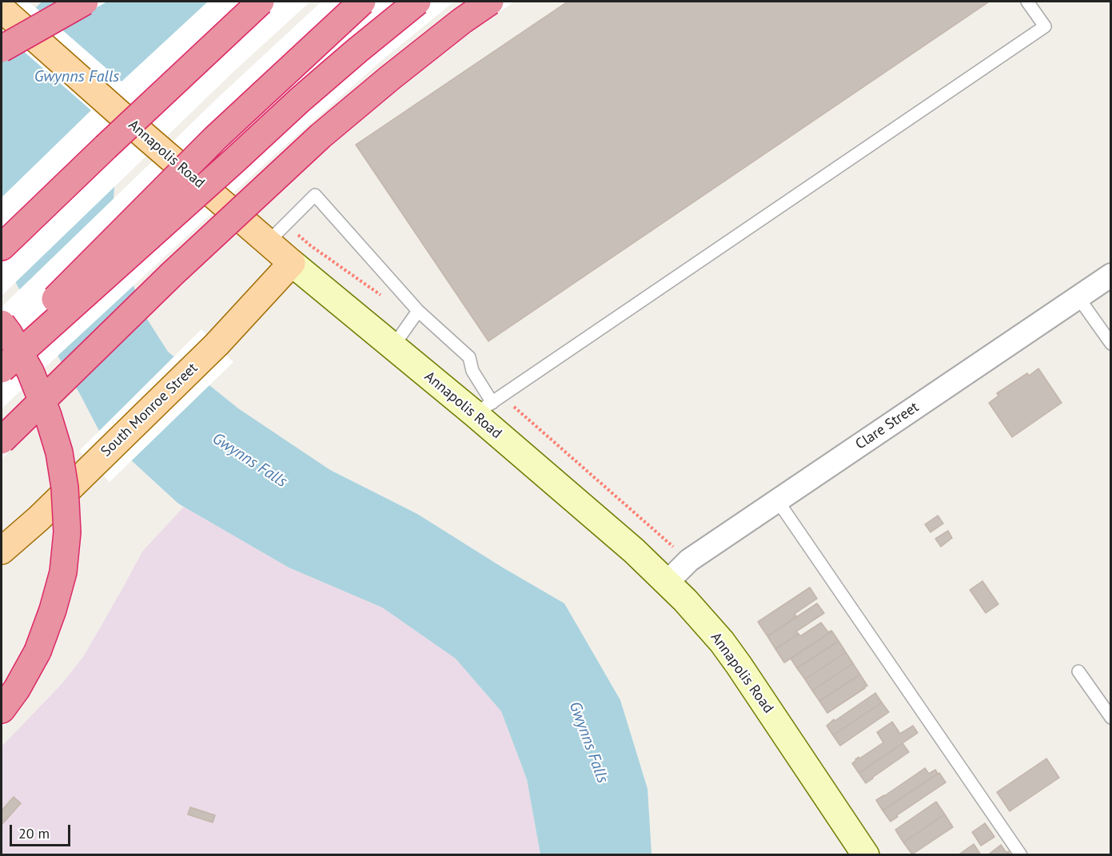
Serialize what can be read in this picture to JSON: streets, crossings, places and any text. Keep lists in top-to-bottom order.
{
  "streets": {
    "main road": ["Annapolis Road", "South Monroe Street"],
    "street": ["Clare Street"]
  },
  "crossings": [
    ["Annapolis Road", "South Monroe Street"],
    ["Annapolis Road", "Clare Street"]
  ],
  "water": ["Gwynns Falls"],
  "scale_bar": "20 m"
}
